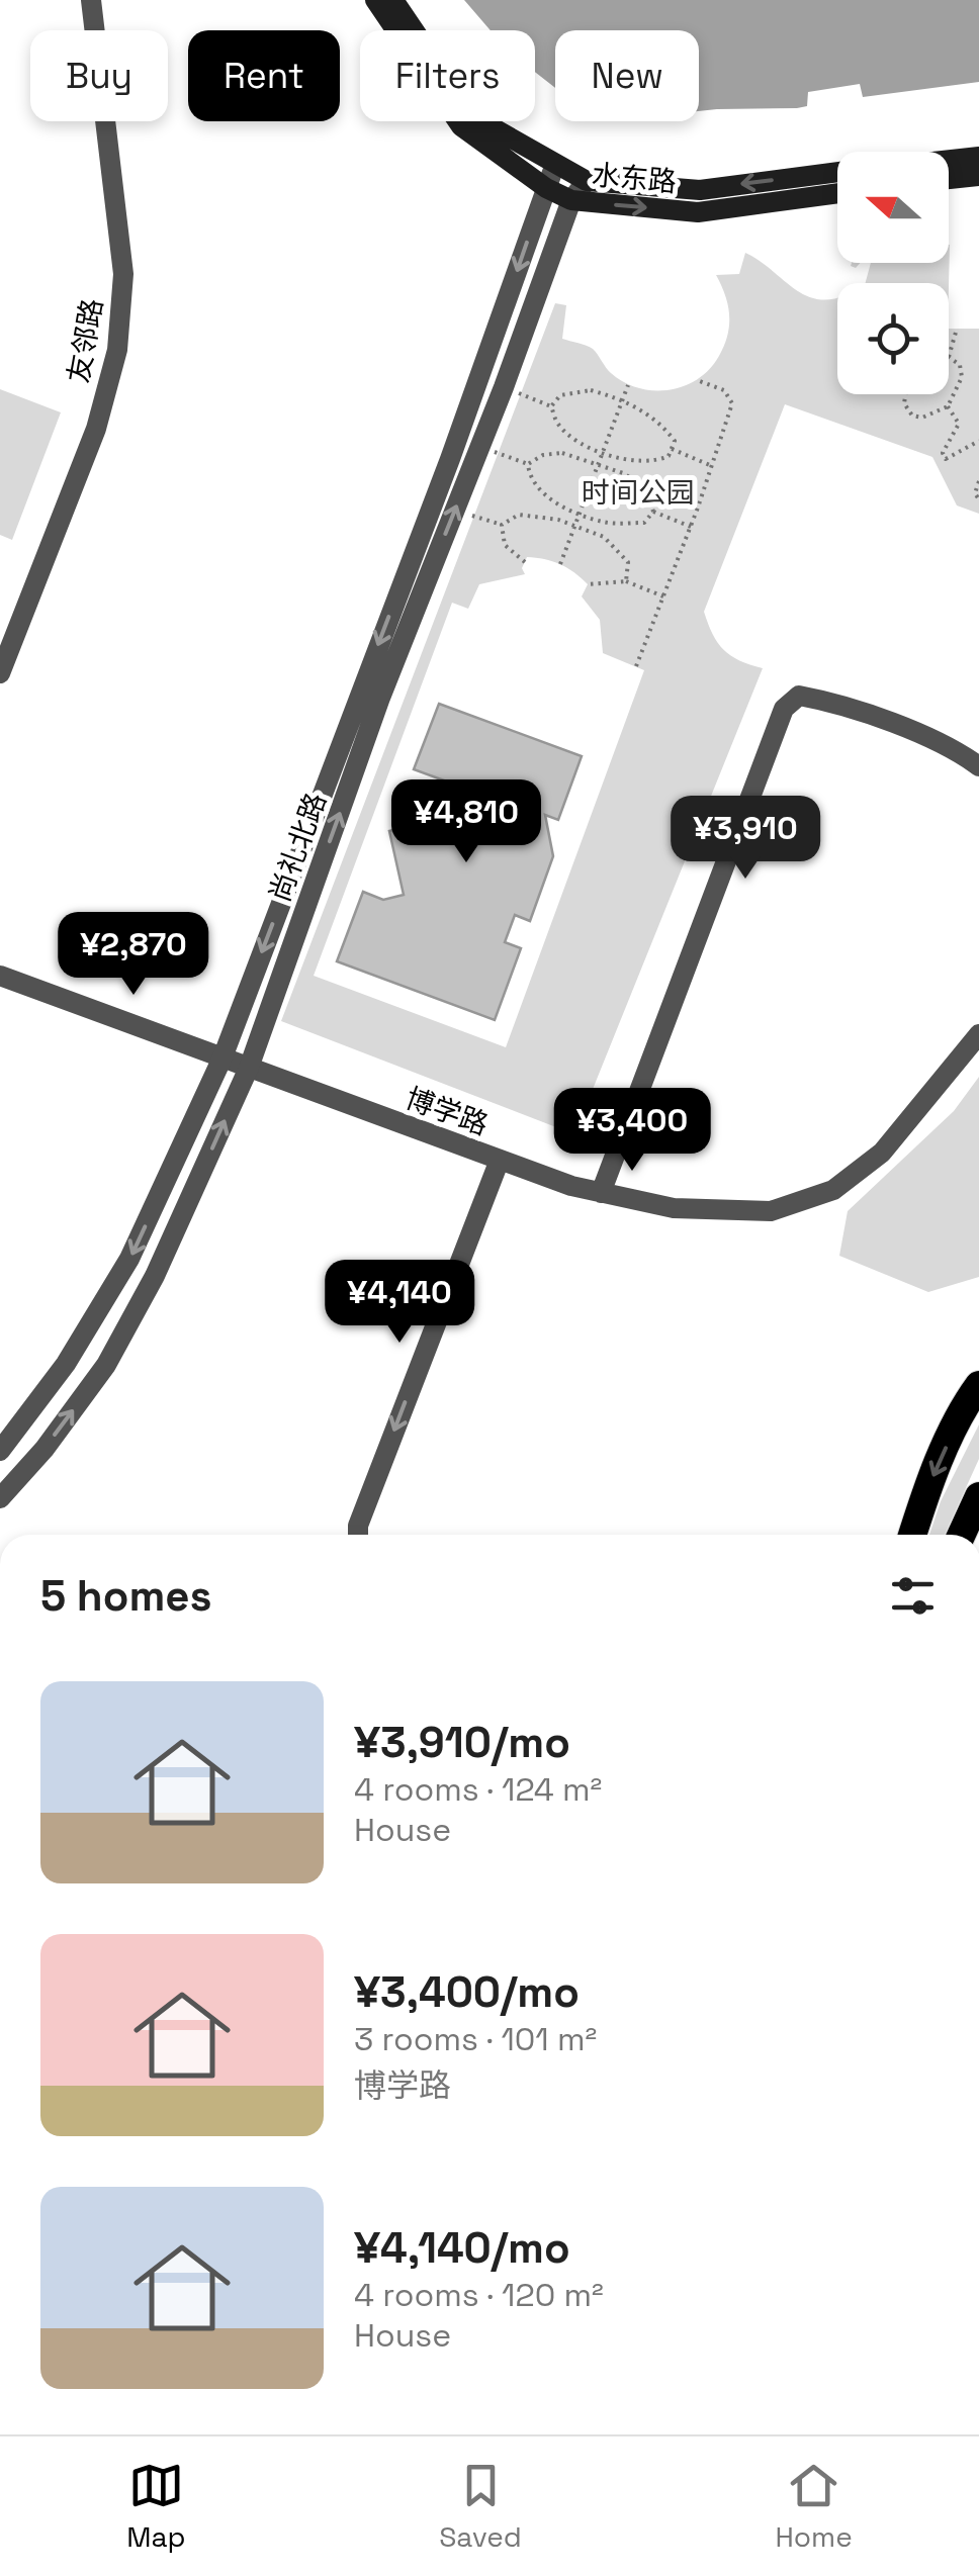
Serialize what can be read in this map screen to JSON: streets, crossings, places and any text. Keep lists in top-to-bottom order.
{
  "streets": {
    "main road": ["水东路"],
    "street": ["友邻路", "尚礼北路", "博学路"]
  },
  "crossings": [
    ["水东路", "尚礼北路"],
    ["尚礼北路", "博学路"]
  ],
  "parks": ["时间公园"],
  "north": "left",
  "page": {
    "chip": [
      "Buy",
      "Rent",
      "Filters",
      "New"
    ],
    "price": [
      "¥4,810",
      "¥3,910",
      "¥2,870",
      "¥3,400",
      "¥4,140"
    ],
    "heading": "5 homes",
    "list": [
      {
        "name": "¥3,910/mo",
        "note": "4 rooms · 124 m² · House"
      },
      {
        "name": "¥3,400/mo",
        "note": "3 rooms · 101 m² · 博学路"
      },
      {
        "name": "¥4,140/mo",
        "note": "4 rooms · 120 m² · House"
      }
    ],
    "tabs": ["Map", "Saved", "Home"]
  }
}
